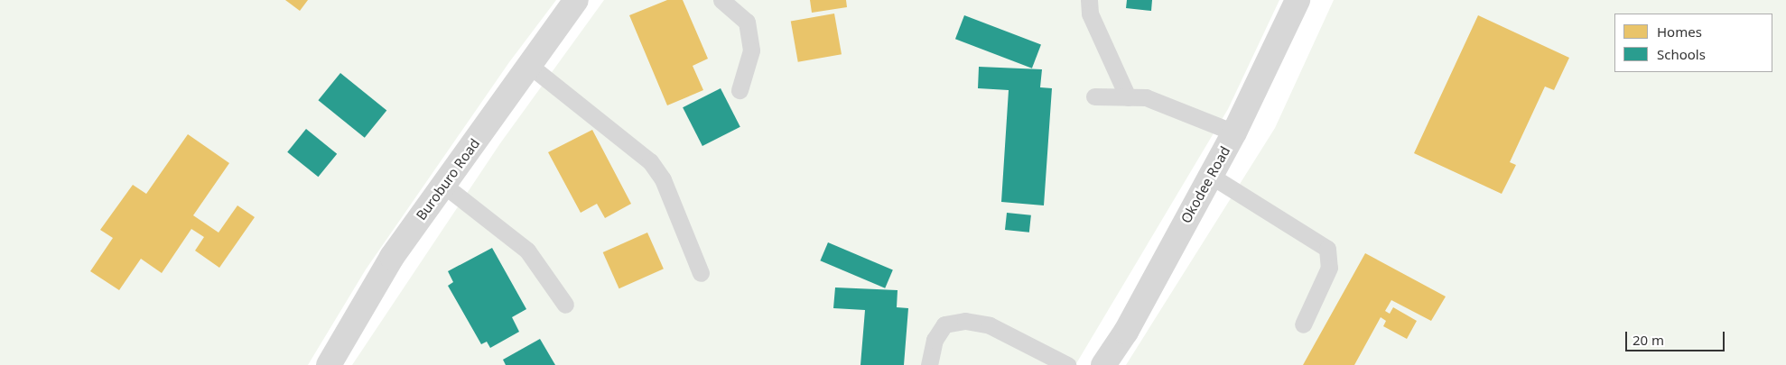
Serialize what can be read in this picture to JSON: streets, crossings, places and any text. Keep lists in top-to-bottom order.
{
  "streets": {
    "street": ["Buroburo Road", "Okodee Road"]
  },
  "legend": ["Homes", "Schools"],
  "scale_bar": "20 m"
}
